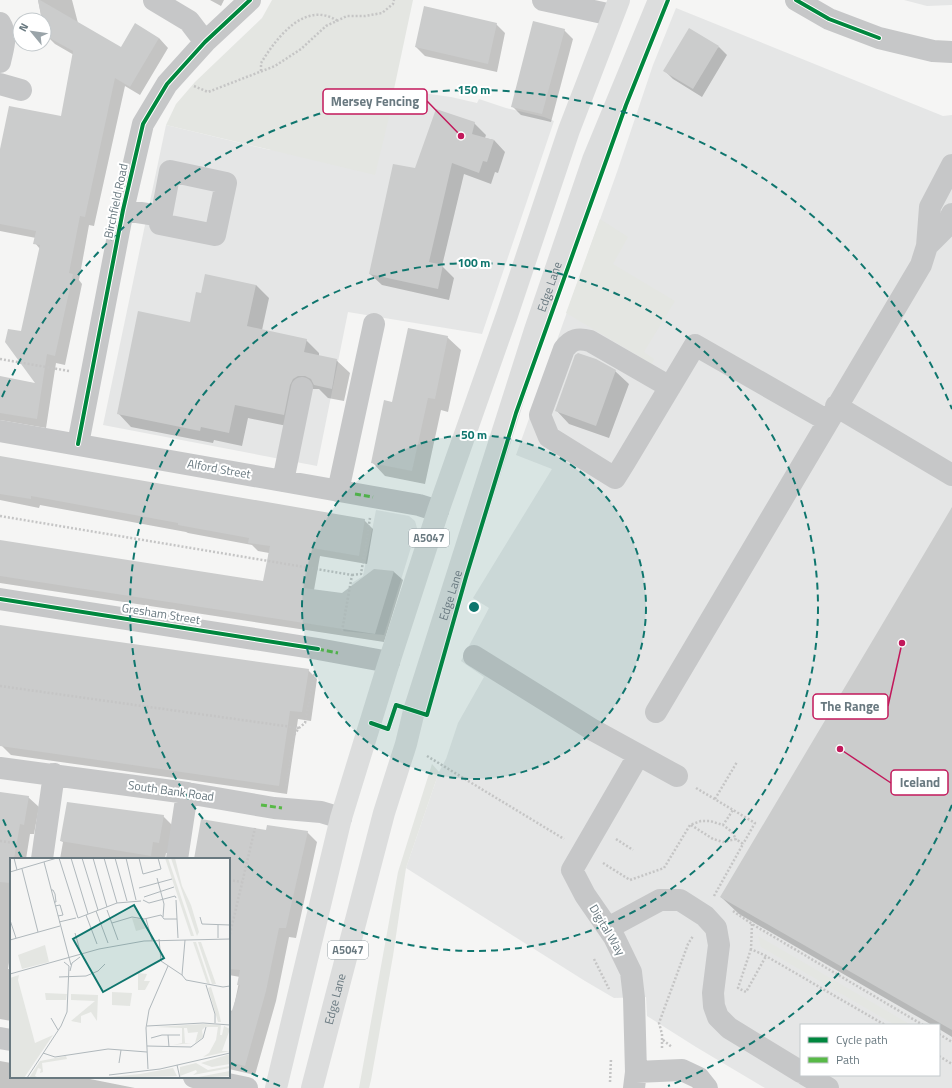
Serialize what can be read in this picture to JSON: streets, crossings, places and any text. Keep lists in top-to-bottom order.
{
  "streets": {
    "highway": ["Edge Lane", "A5047"],
    "street": [
      "Birchfield Road",
      "Alford Street",
      "Gresham Street",
      "South Bank Road",
      "Digital Way"
    ]
  },
  "crossings": [
    ["Birchfield Road", "Alford Street"],
    ["Alford Street", "A5047"],
    ["A5047", "Gresham Street"],
    ["A5047", "South Bank Road"]
  ],
  "places": ["Mersey Fencing", "The Range", "Iceland"],
  "legend": ["Cycle path", "Path"],
  "north": "top left",
  "rings": ["150 m", "100 m", "50 m"]
}
